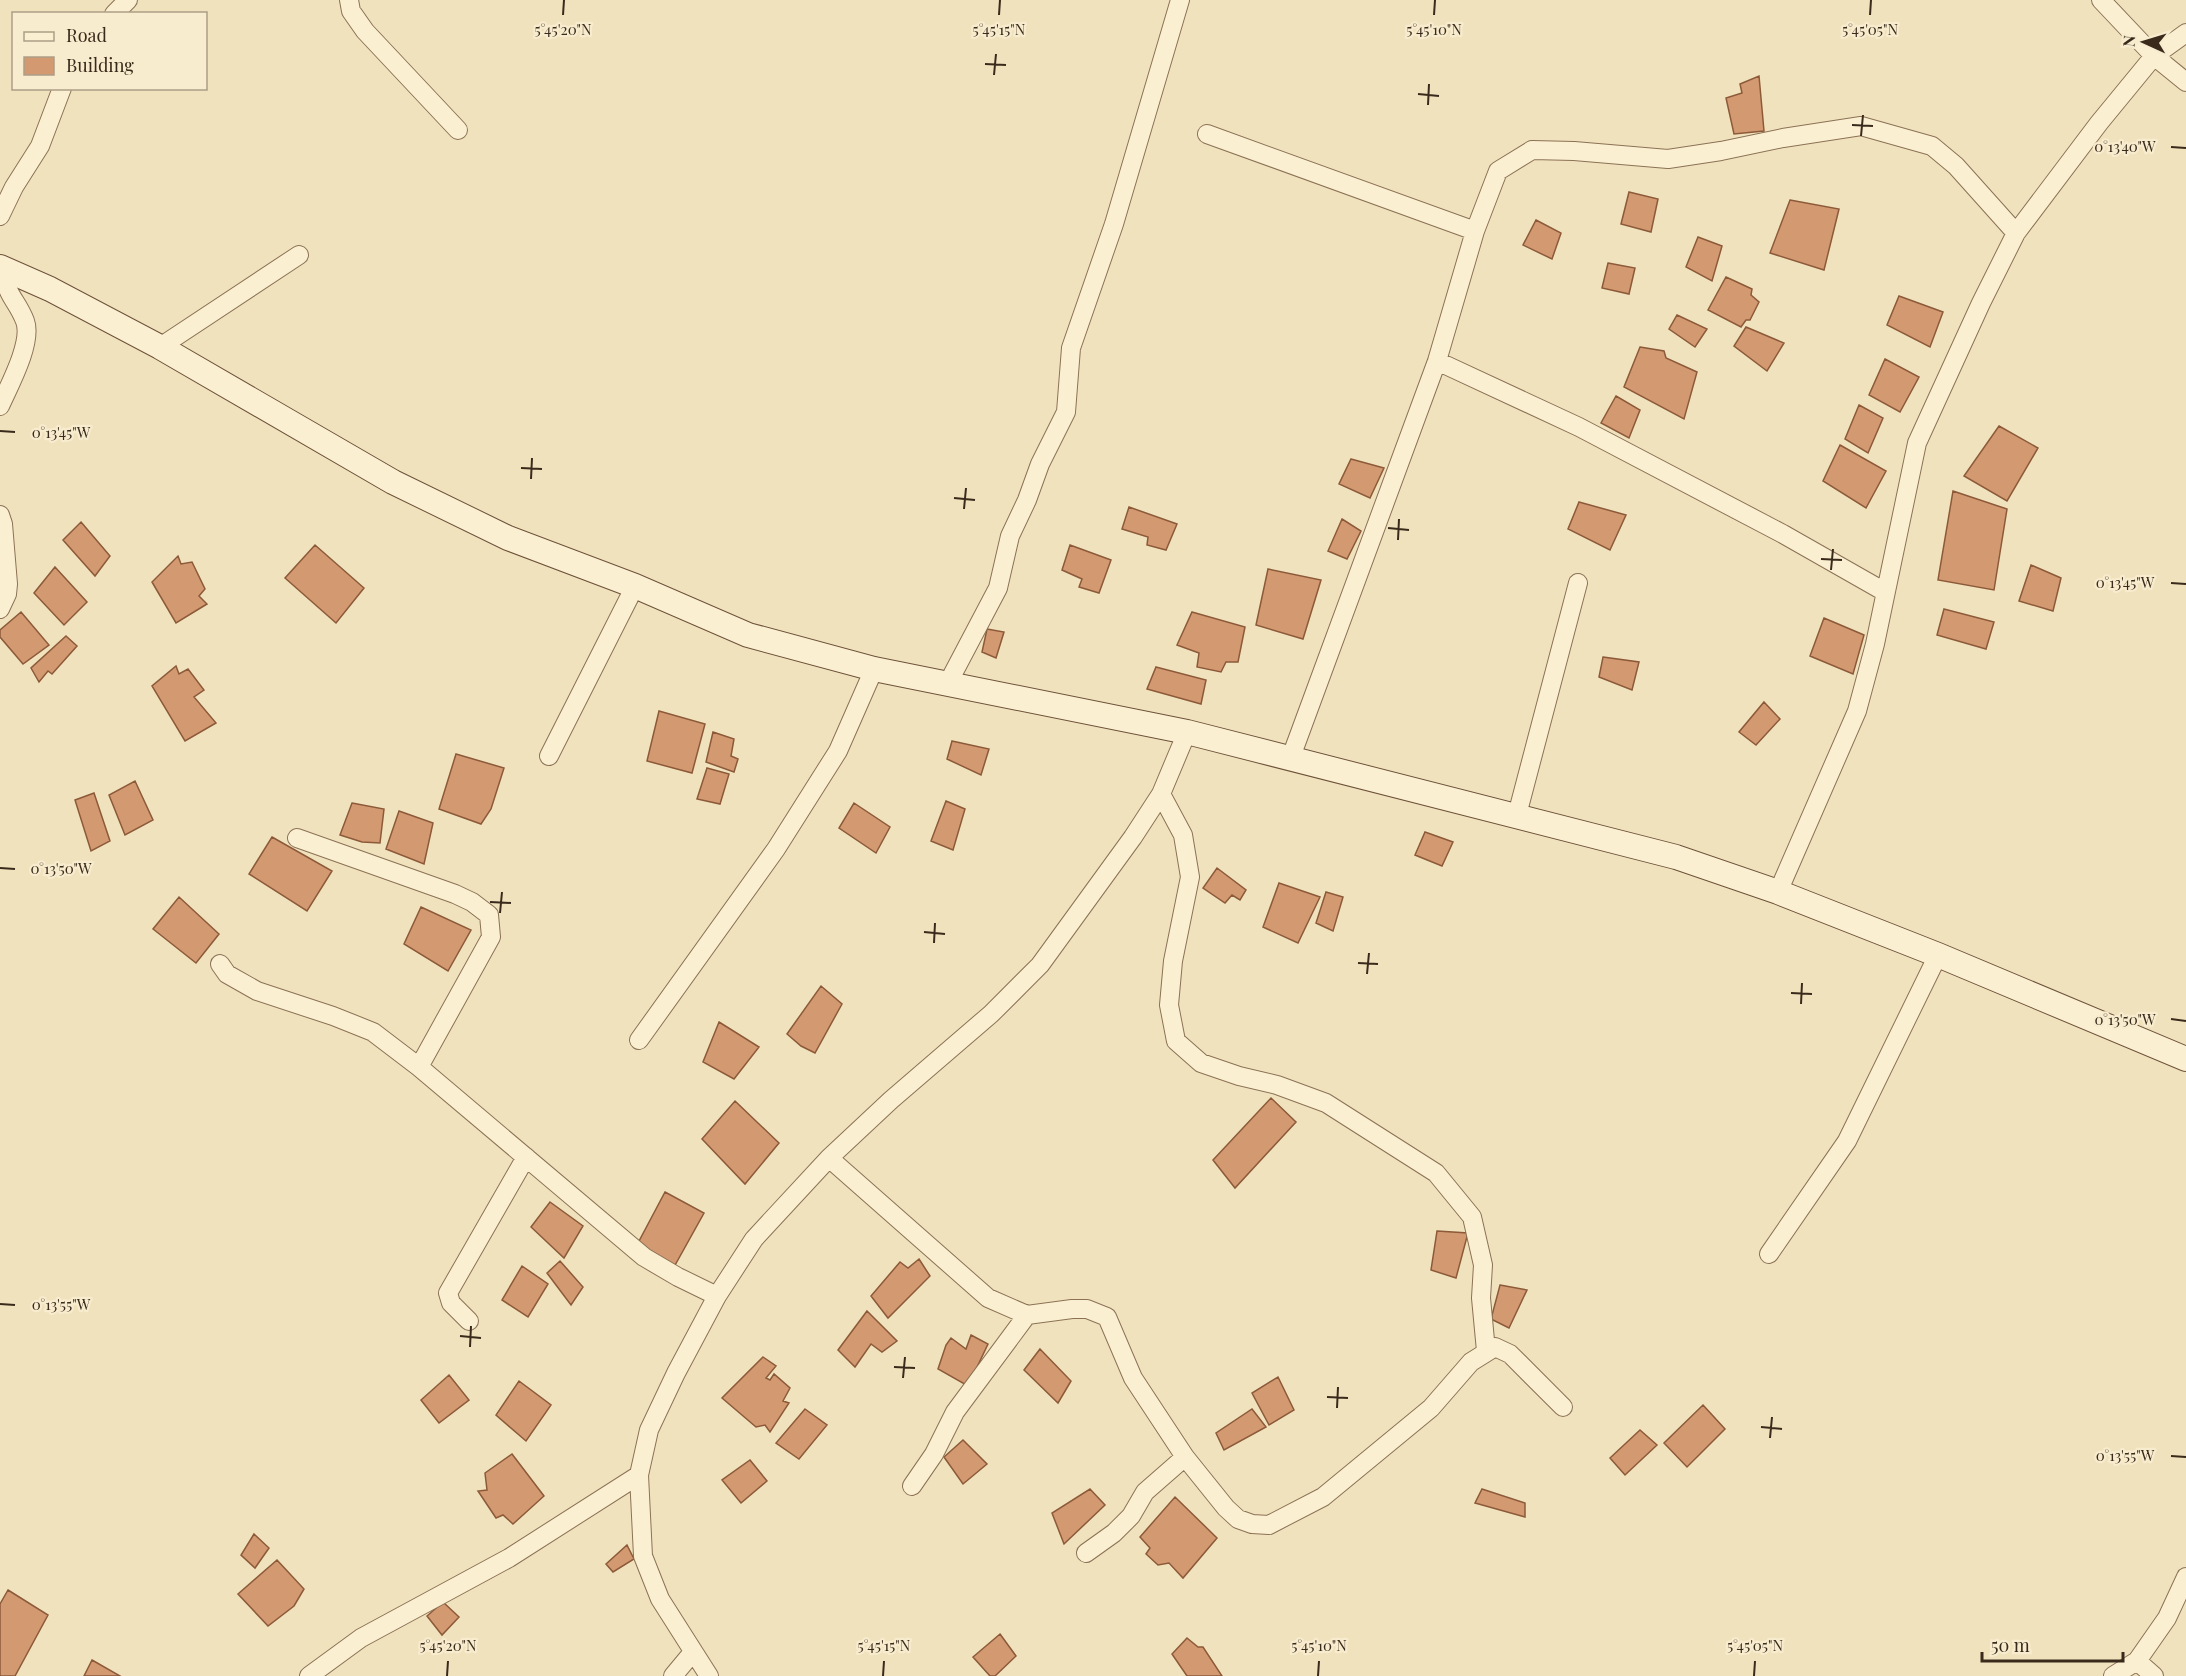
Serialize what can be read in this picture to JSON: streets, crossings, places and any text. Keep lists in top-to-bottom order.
{
  "legend": ["Road", "Building"],
  "scale_bar": "50 m",
  "north": "left",
  "coordinates": [
    "5°45'20\"N",
    "5°45'15\"N",
    "5°45'10\"N",
    "5°45'05\"N",
    "0°13'40\"W",
    "0°13'45\"W",
    "0°13'50\"W",
    "0°13'55\"W"
  ]
}
